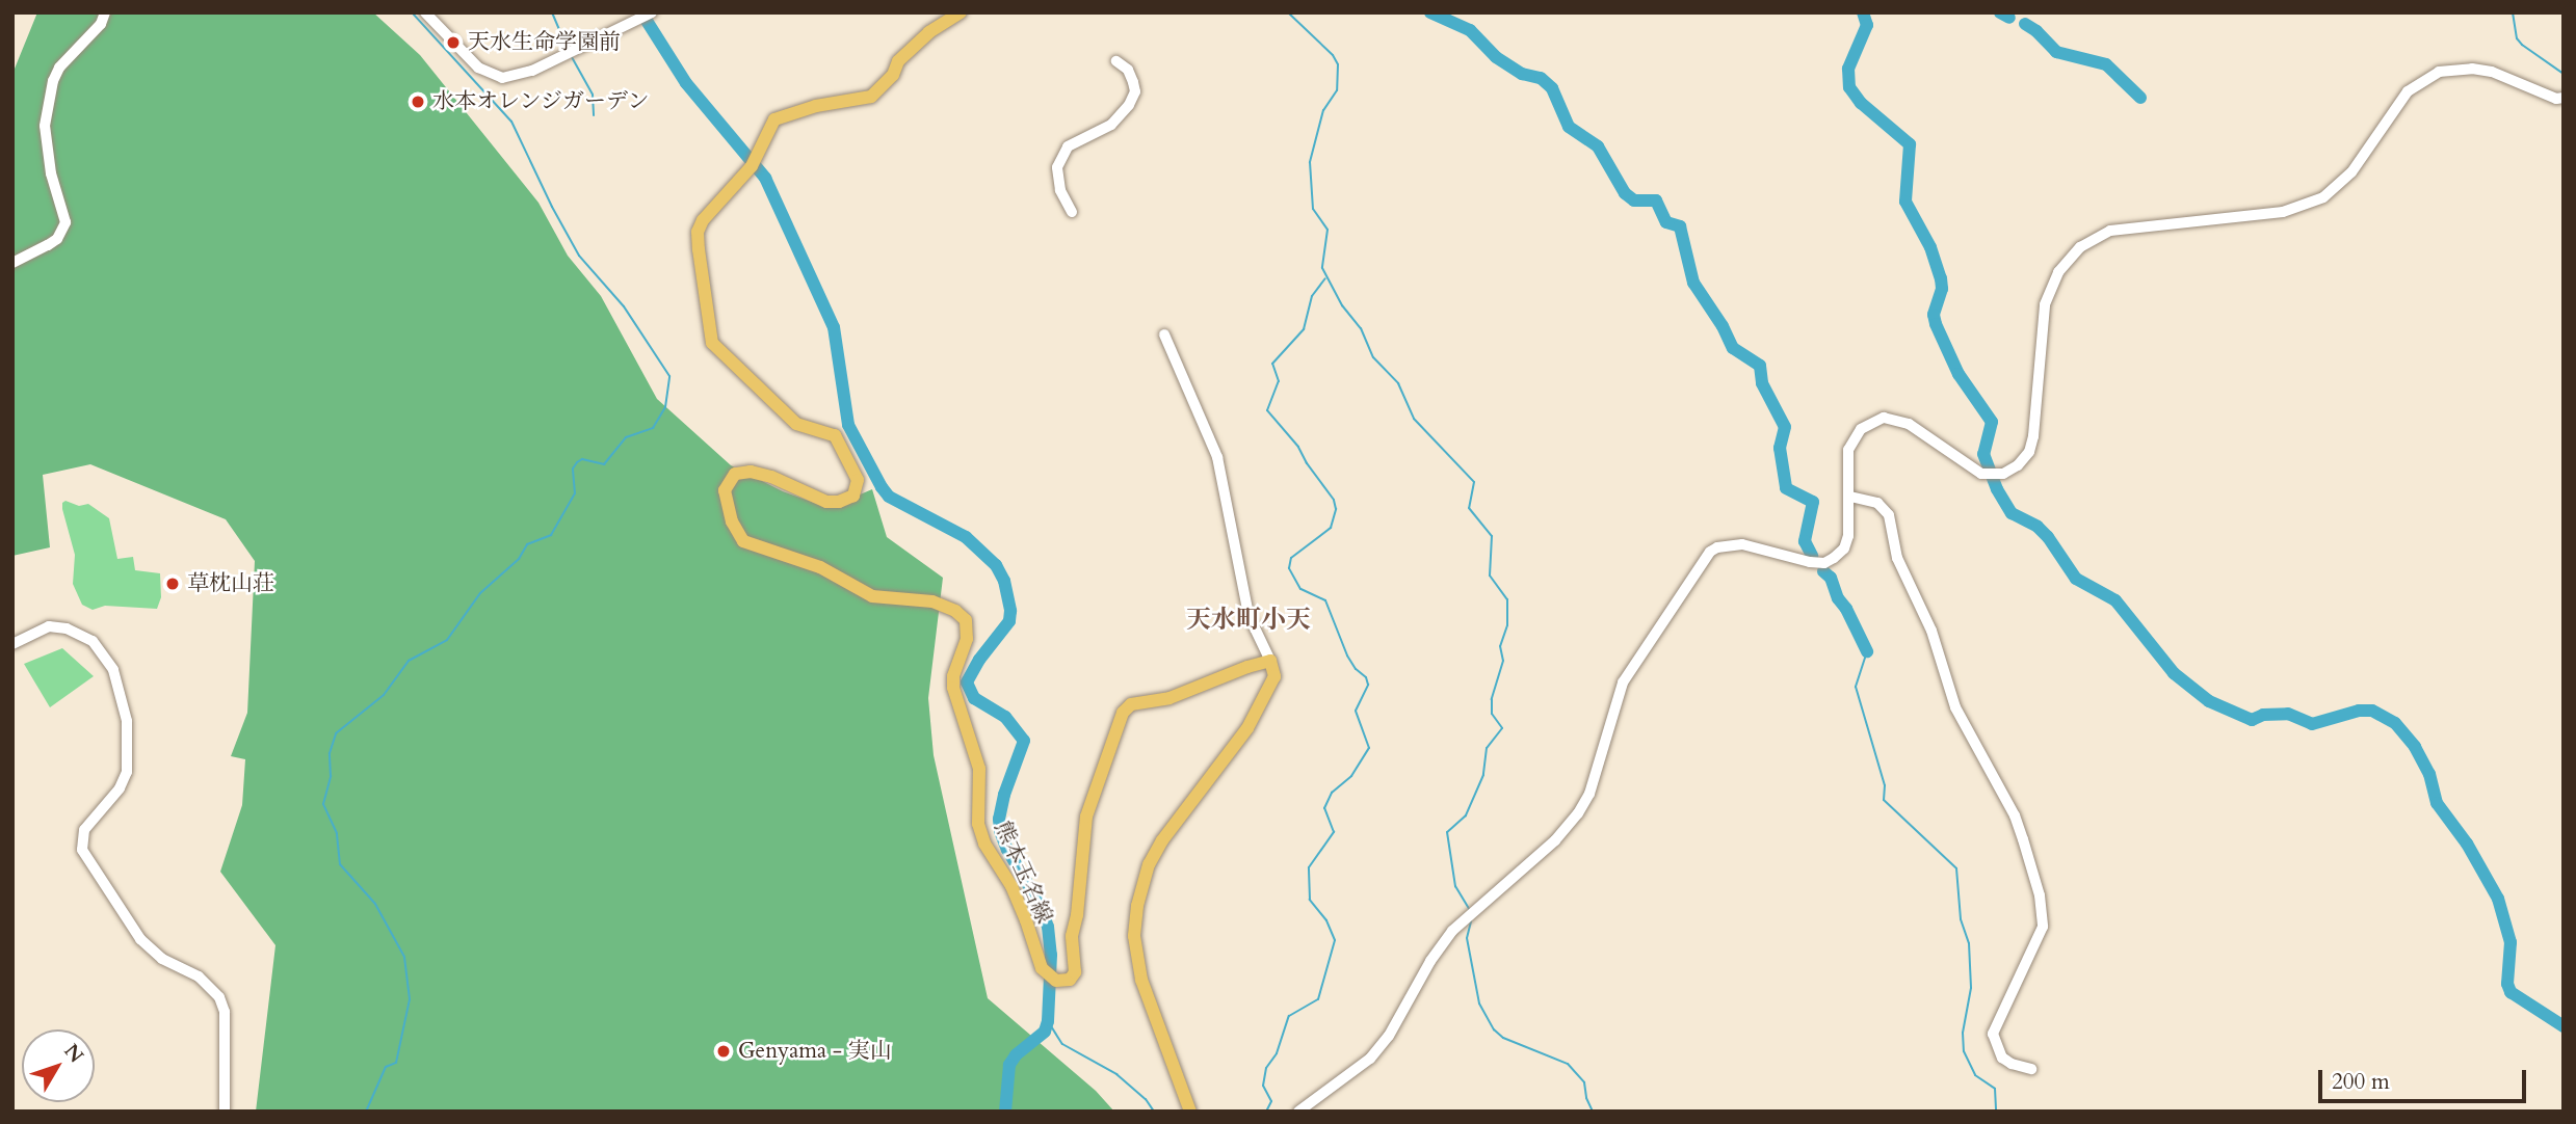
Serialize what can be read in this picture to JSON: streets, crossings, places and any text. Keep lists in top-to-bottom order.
{
  "streets": {
    "main road": ["熊本玉名線"]
  },
  "districts": ["天水町小天"],
  "places": [
    "天水生命学園前",
    "水本オレンジガーデン",
    "草枕山荘",
    "Genyama - 実山"
  ],
  "scale_bar": "200 m",
  "north": "top right"
}
